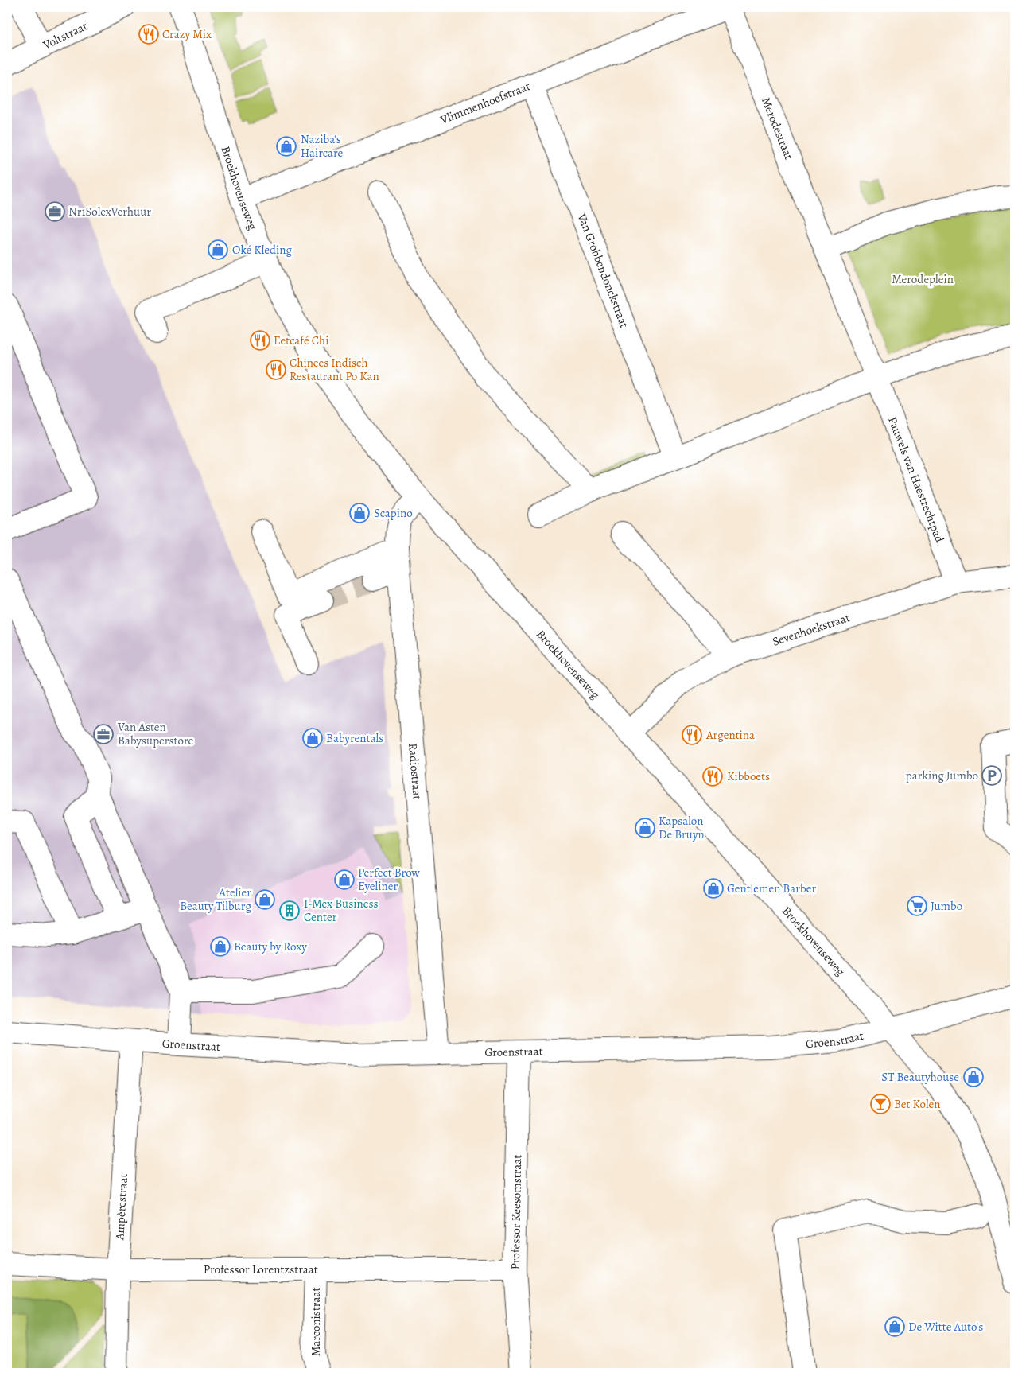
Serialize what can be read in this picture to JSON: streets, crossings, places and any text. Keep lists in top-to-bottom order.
{
  "streets": {
    "street": [
      "Voltstraat",
      "Vlimmenhoefstraat",
      "Merodestraat",
      "Broekhovenseweg",
      "Van Grobbendonckstraat",
      "Pauwels van Haestrechtpad",
      "Sevenhoekstraat",
      "Radiostraat",
      "Groenstraat",
      "Ampèrestraat",
      "Professor Keesomstraat",
      "Professor Lorentzstraat",
      "Marconistraat"
    ]
  },
  "crossings": [
    ["Vlimmenhoefstraat", "Merodestraat"],
    ["Vlimmenhoefstraat", "Broekhovenseweg"],
    ["Vlimmenhoefstraat", "Van Grobbendonckstraat"],
    ["Broekhovenseweg", "Sevenhoekstraat"],
    ["Broekhovenseweg", "Radiostraat"],
    ["Broekhovenseweg", "Groenstraat"],
    ["Pauwels van Haestrechtpad", "Sevenhoekstraat"],
    ["Radiostraat", "Groenstraat"],
    ["Groenstraat", "Ampèrestraat"],
    ["Groenstraat", "Professor Keesomstraat"],
    ["Ampèrestraat", "Professor Lorentzstraat"],
    ["Professor Keesomstraat", "Professor Lorentzstraat"],
    ["Professor Lorentzstraat", "Marconistraat"]
  ],
  "parks": ["Merodeplein"],
  "places": {
    "restaurant": [
      "Crazy Mix",
      "Eetcafé Chi",
      "Chinees Indisch Restaurant Po Kan",
      "Argentina",
      "Kibboets"
    ],
    "shop": [
      "Naziba's Haircare",
      "Oké Kleding",
      "Scapino",
      "Babyrentals",
      "Kapsalon De Bruyn",
      "Perfect Brow Eyeliner",
      "Gentlemen Barber",
      "Atelier Beauty Tilburg",
      "Beauty by Roxy",
      "ST Beautyhouse",
      "De Witte Auto's"
    ],
    "office": ["Nr1SolexVerhuur", "Van Asten Babysuperstore"],
    "parking": ["parking Jumbo"],
    "supermarket": ["Jumbo"],
    "building": ["I-Mex Business Center"],
    "bar": ["Bet Kolen"]
  }
}
